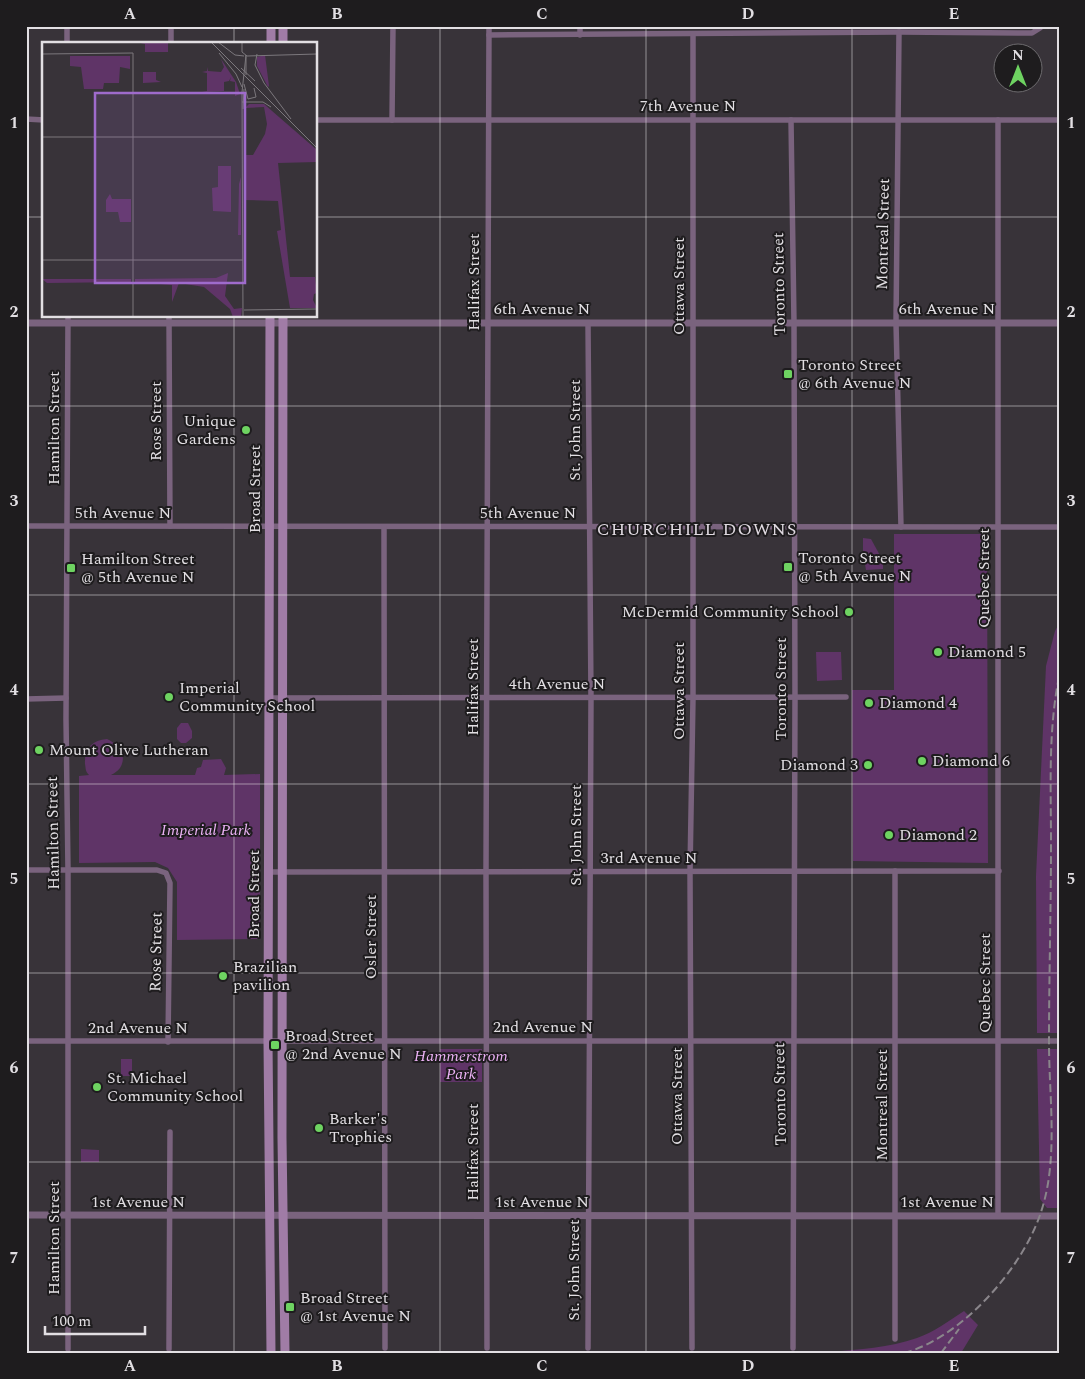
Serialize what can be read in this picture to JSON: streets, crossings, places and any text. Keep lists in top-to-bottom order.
{
  "streets": {
    "main road": ["Broad Street"],
    "street": [
      "7th Avenue N",
      "Montreal Street",
      "Halifax Street",
      "Toronto Street",
      "Ottawa Street",
      "6th Avenue N",
      "Rose Street",
      "Hamilton Street",
      "St. John Street",
      "5th Avenue N",
      "Quebec Street",
      "4th Avenue N",
      "3rd Avenue N",
      "Osler Street",
      "2nd Avenue N",
      "1st Avenue N"
    ]
  },
  "crossings": [
    ["7th Avenue N", "Montreal Street"],
    ["7th Avenue N", "Halifax Street"],
    ["7th Avenue N", "Toronto Street"],
    ["7th Avenue N", "Ottawa Street"],
    ["7th Avenue N", "Quebec Street"],
    ["Montreal Street", "6th Avenue N"],
    ["Montreal Street", "5th Avenue N"],
    ["Montreal Street", "3rd Avenue N"],
    ["Montreal Street", "2nd Avenue N"],
    ["Montreal Street", "1st Avenue N"],
    ["Halifax Street", "6th Avenue N"],
    ["Halifax Street", "5th Avenue N"],
    ["Halifax Street", "4th Avenue N"],
    ["Halifax Street", "3rd Avenue N"],
    ["Halifax Street", "2nd Avenue N"],
    ["Halifax Street", "1st Avenue N"],
    ["Toronto Street", "6th Avenue N"],
    ["Toronto Street", "5th Avenue N"],
    ["Toronto Street", "4th Avenue N"],
    ["Toronto Street", "3rd Avenue N"],
    ["Toronto Street", "2nd Avenue N"],
    ["Toronto Street", "1st Avenue N"],
    ["Ottawa Street", "6th Avenue N"],
    ["Ottawa Street", "5th Avenue N"],
    ["Ottawa Street", "4th Avenue N"],
    ["Ottawa Street", "3rd Avenue N"],
    ["Ottawa Street", "2nd Avenue N"],
    ["Ottawa Street", "1st Avenue N"],
    ["6th Avenue N", "Rose Street"],
    ["6th Avenue N", "Hamilton Street"],
    ["6th Avenue N", "St. John Street"],
    ["6th Avenue N", "Broad Street"],
    ["6th Avenue N", "Quebec Street"],
    ["Rose Street", "Hamilton Street"],
    ["Rose Street", "5th Avenue N"],
    ["Rose Street", "2nd Avenue N"],
    ["Hamilton Street", "5th Avenue N"],
    ["Hamilton Street", "2nd Avenue N"],
    ["Hamilton Street", "1st Avenue N"],
    ["St. John Street", "5th Avenue N"],
    ["St. John Street", "4th Avenue N"],
    ["St. John Street", "3rd Avenue N"],
    ["St. John Street", "2nd Avenue N"],
    ["St. John Street", "1st Avenue N"],
    ["Broad Street", "5th Avenue N"],
    ["Broad Street", "4th Avenue N"],
    ["Broad Street", "3rd Avenue N"],
    ["Broad Street", "2nd Avenue N"],
    ["Broad Street", "1st Avenue N"],
    ["5th Avenue N", "Quebec Street"],
    ["5th Avenue N", "Osler Street"],
    ["Quebec Street", "3rd Avenue N"],
    ["Quebec Street", "2nd Avenue N"],
    ["Quebec Street", "1st Avenue N"],
    ["4th Avenue N", "Osler Street"],
    ["3rd Avenue N", "Osler Street"],
    ["Osler Street", "2nd Avenue N"],
    ["Osler Street", "1st Avenue N"]
  ],
  "districts": ["CHURCHILL DOWNS"],
  "parks": ["Imperial Park", "Hammerstrom Park"],
  "places": {
    "transit": [
      "Toronto Street @ 6th Avenue N",
      "Toronto Street @ 5th Avenue N",
      "Hamilton Street @ 5th Avenue N",
      "Broad Street @ 2nd Avenue N",
      "Broad Street @ 1st Avenue N"
    ],
    "other": [
      "Unique Gardens",
      "McDermid Community School",
      "Diamond 5",
      "Imperial Community School",
      "Diamond 4",
      "Mount Olive Lutheran",
      "Diamond 6",
      "Diamond 3",
      "Diamond 2",
      "Brazilian pavilion",
      "St. Michael Community School",
      "Barker's Trophies"
    ]
  },
  "scale_bar": "100 m",
  "north": "top",
  "grid": {
    "columns": [
      "A",
      "B",
      "C",
      "D",
      "E"
    ],
    "rows": [
      "1",
      "2",
      "3",
      "4",
      "5",
      "6",
      "7"
    ]
  }
}
